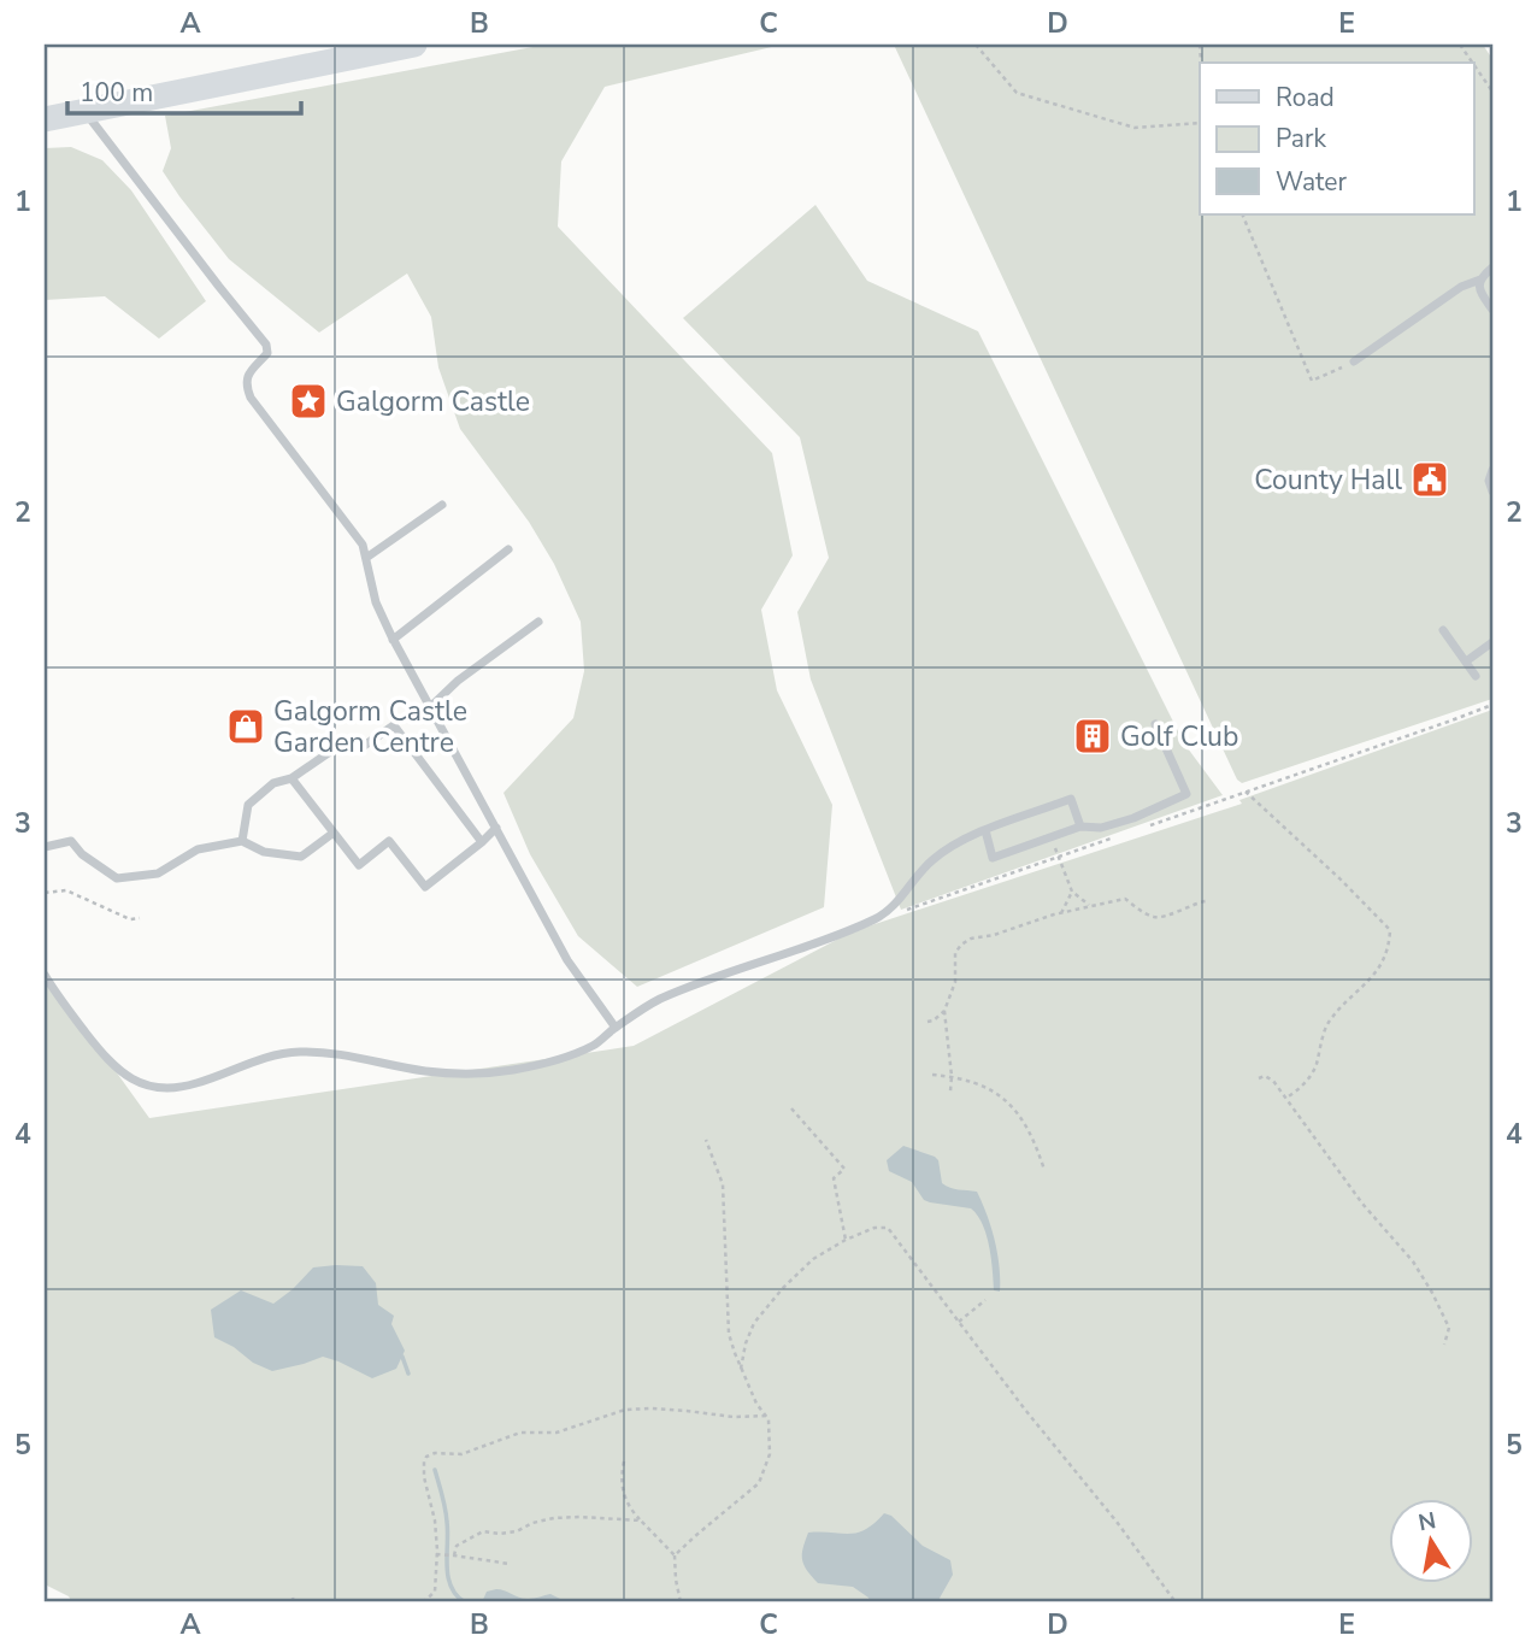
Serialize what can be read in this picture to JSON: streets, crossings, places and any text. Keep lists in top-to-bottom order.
{
  "places": {
    "place": ["Galgorm Castle"],
    "public building": ["County Hall"],
    "shop": ["Galgorm Castle Garden Centre"],
    "building": ["Golf Club"]
  },
  "legend": ["Road", "Park", "Water"],
  "scale_bar": "100 m",
  "north": "top",
  "grid": {
    "columns": [
      "A",
      "B",
      "C",
      "D",
      "E"
    ],
    "rows": [
      "1",
      "2",
      "3",
      "4",
      "5"
    ]
  }
}
